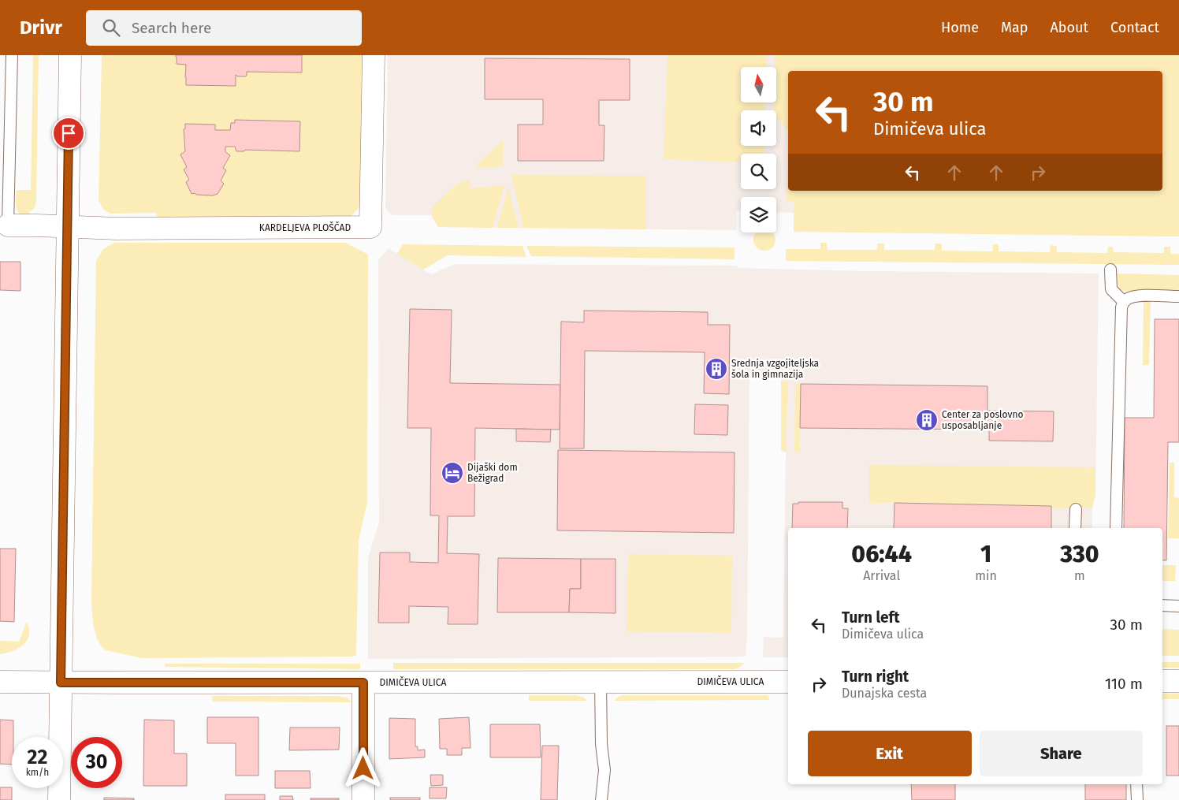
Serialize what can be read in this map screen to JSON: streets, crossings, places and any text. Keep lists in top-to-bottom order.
{
  "streets": {
    "street": ["KARDELJEVA PLOŠČAD", "DIMIČEVA ULICA"]
  },
  "places": {
    "building": ["Srednja vzgojiteljska šola in gimnazija", "Center za poslovno usposabljanje"],
    "hotel": ["Dijaški dom Bežigrad"]
  },
  "north": "top",
  "page": {
    "header": "Drivr",
    "search": "Search here",
    "nav": [
      "Home",
      "Map",
      "About",
      "Contact"
    ],
    "turn": ["30 m", "Dimičeva ulica"],
    "eta": [
      "06:44",
      "Arrival",
      "1",
      "min",
      "330",
      "m"
    ],
    "list": [
      {
        "name": "Turn left",
        "note": "Dimičeva ulica",
        "value": "30 m"
      },
      {
        "name": "Turn right",
        "note": "Dunajska cesta",
        "value": "110 m"
      }
    ],
    "buttons": ["Exit", "Share"],
    "speed": "22 km/h",
    "limit": "30"
  }
}
